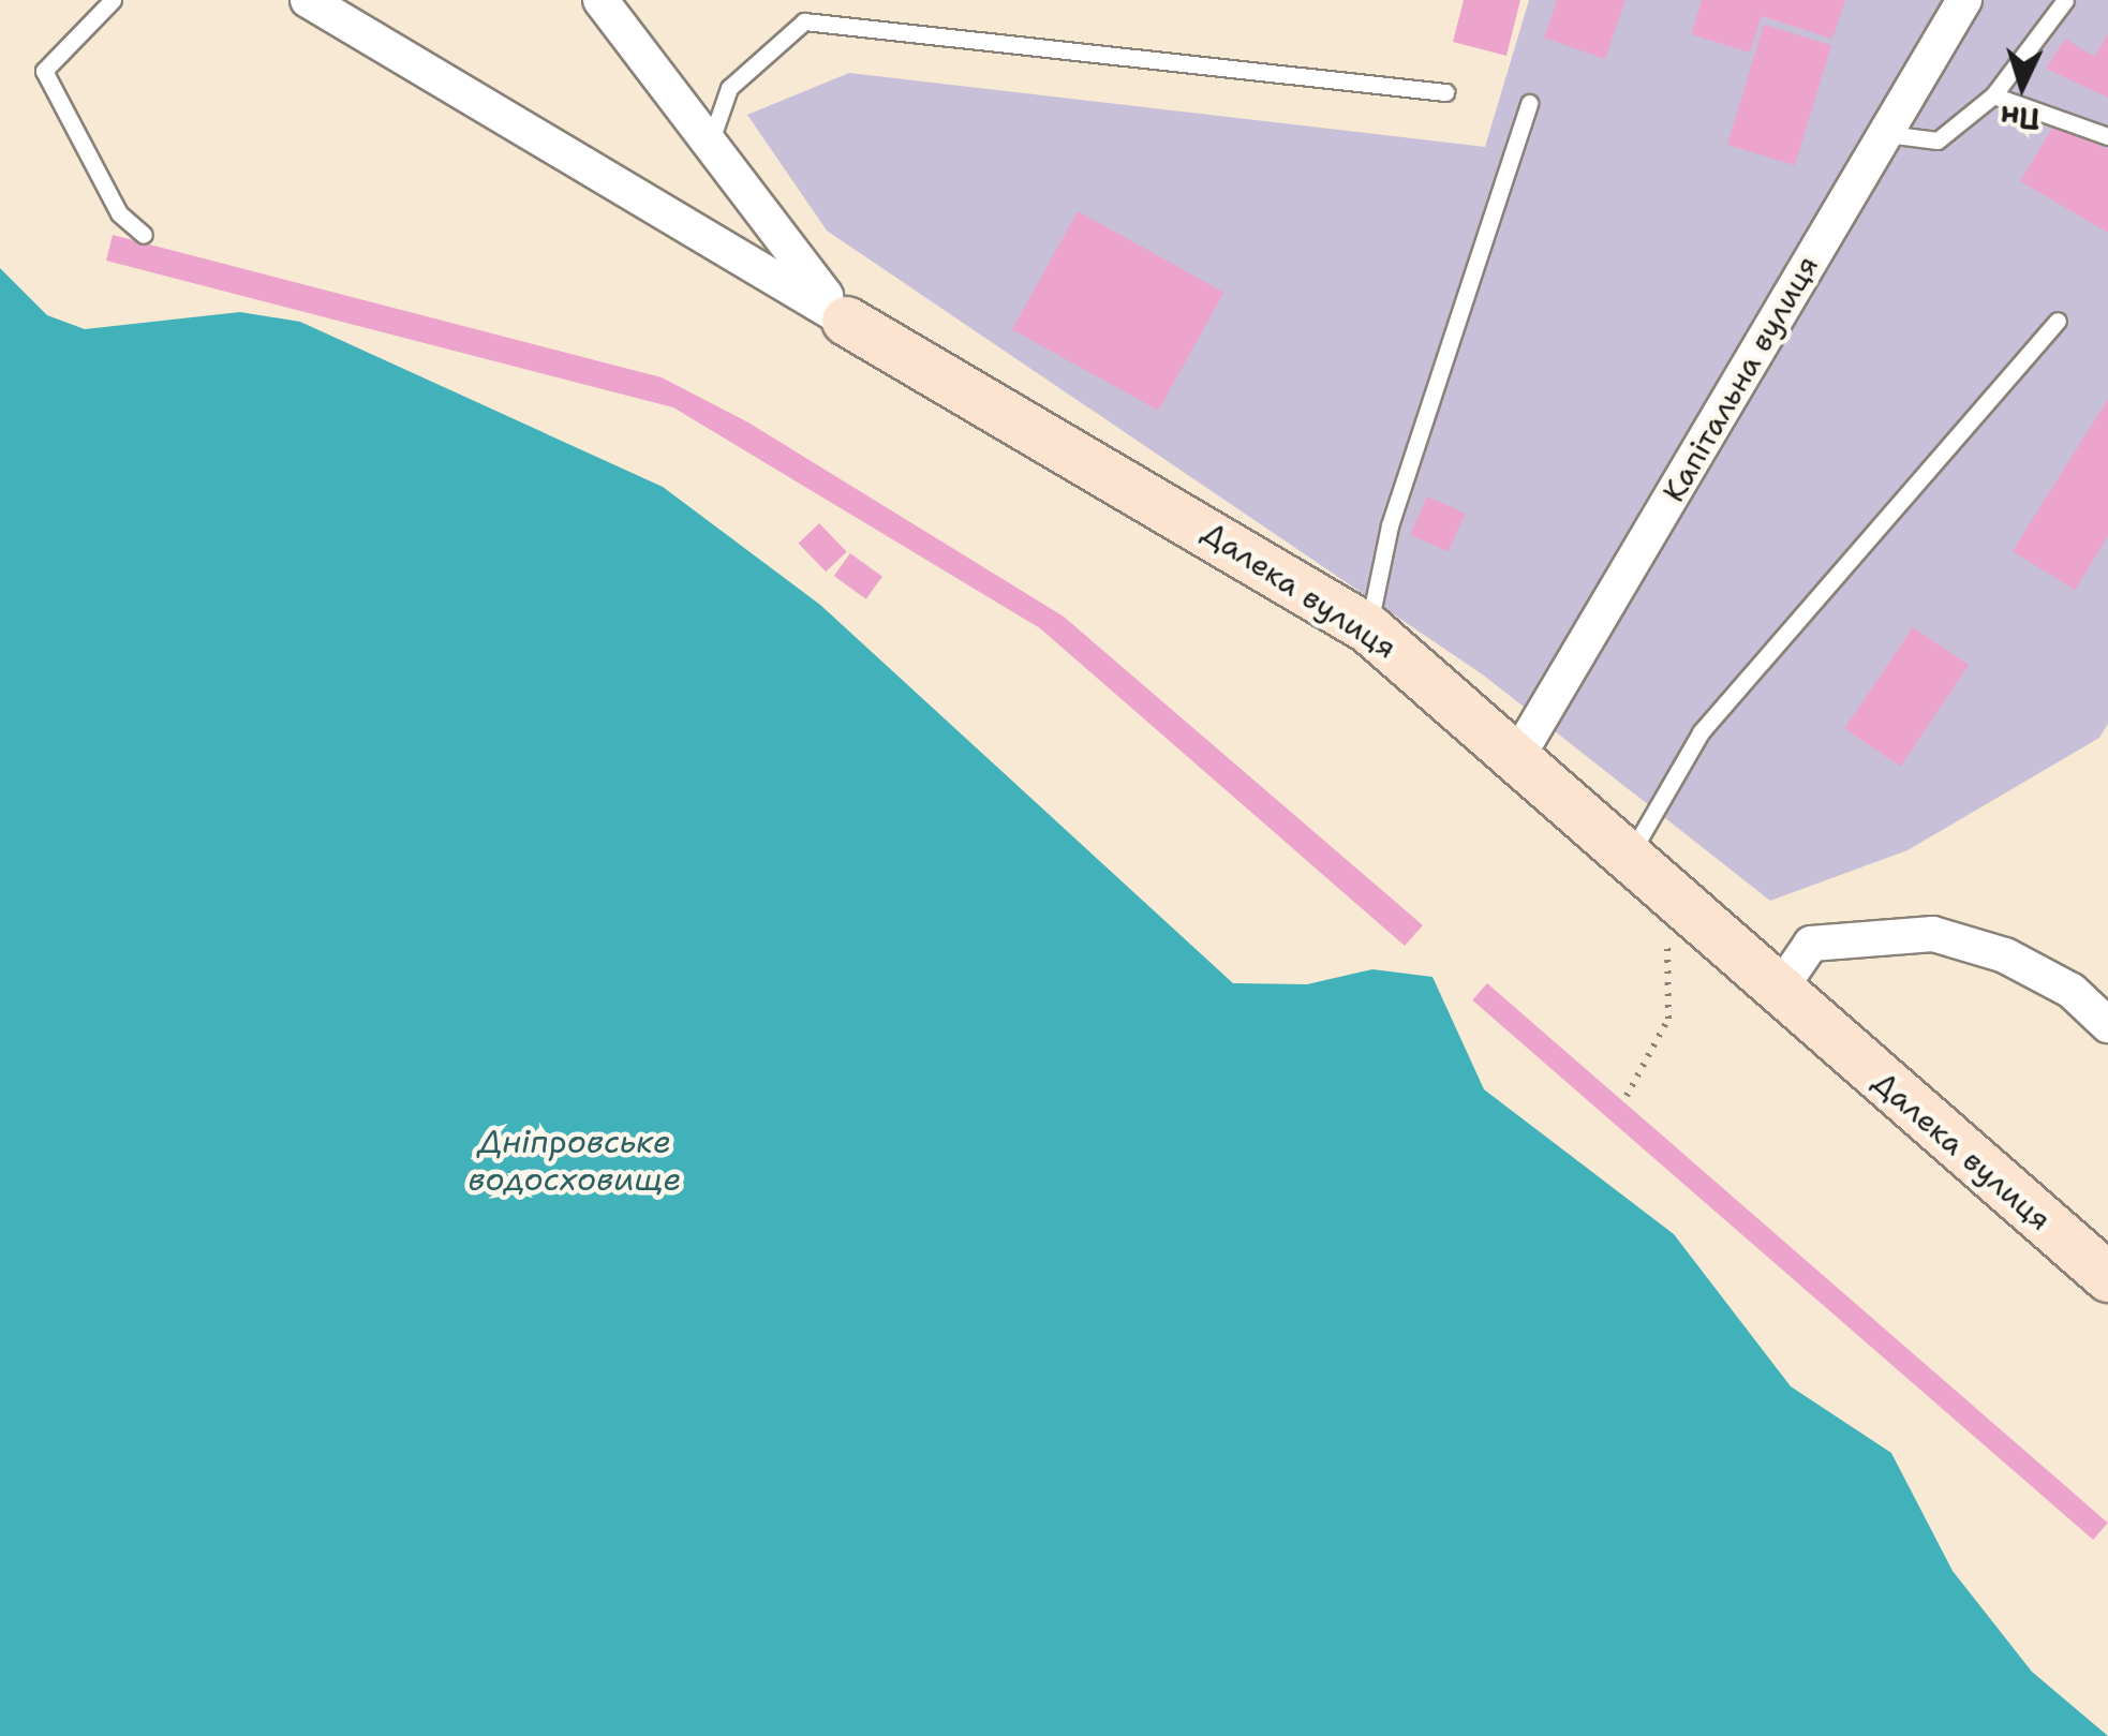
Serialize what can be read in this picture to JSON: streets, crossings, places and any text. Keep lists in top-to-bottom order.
{
  "streets": {
    "street": ["Капітальна вулиця", "Далека вулиця"]
  },
  "crossings": [
    ["Капітальна вулиця", "Далека вулиця"]
  ],
  "water": ["Дніпровське водосховище"],
  "north": "bottom"
}
